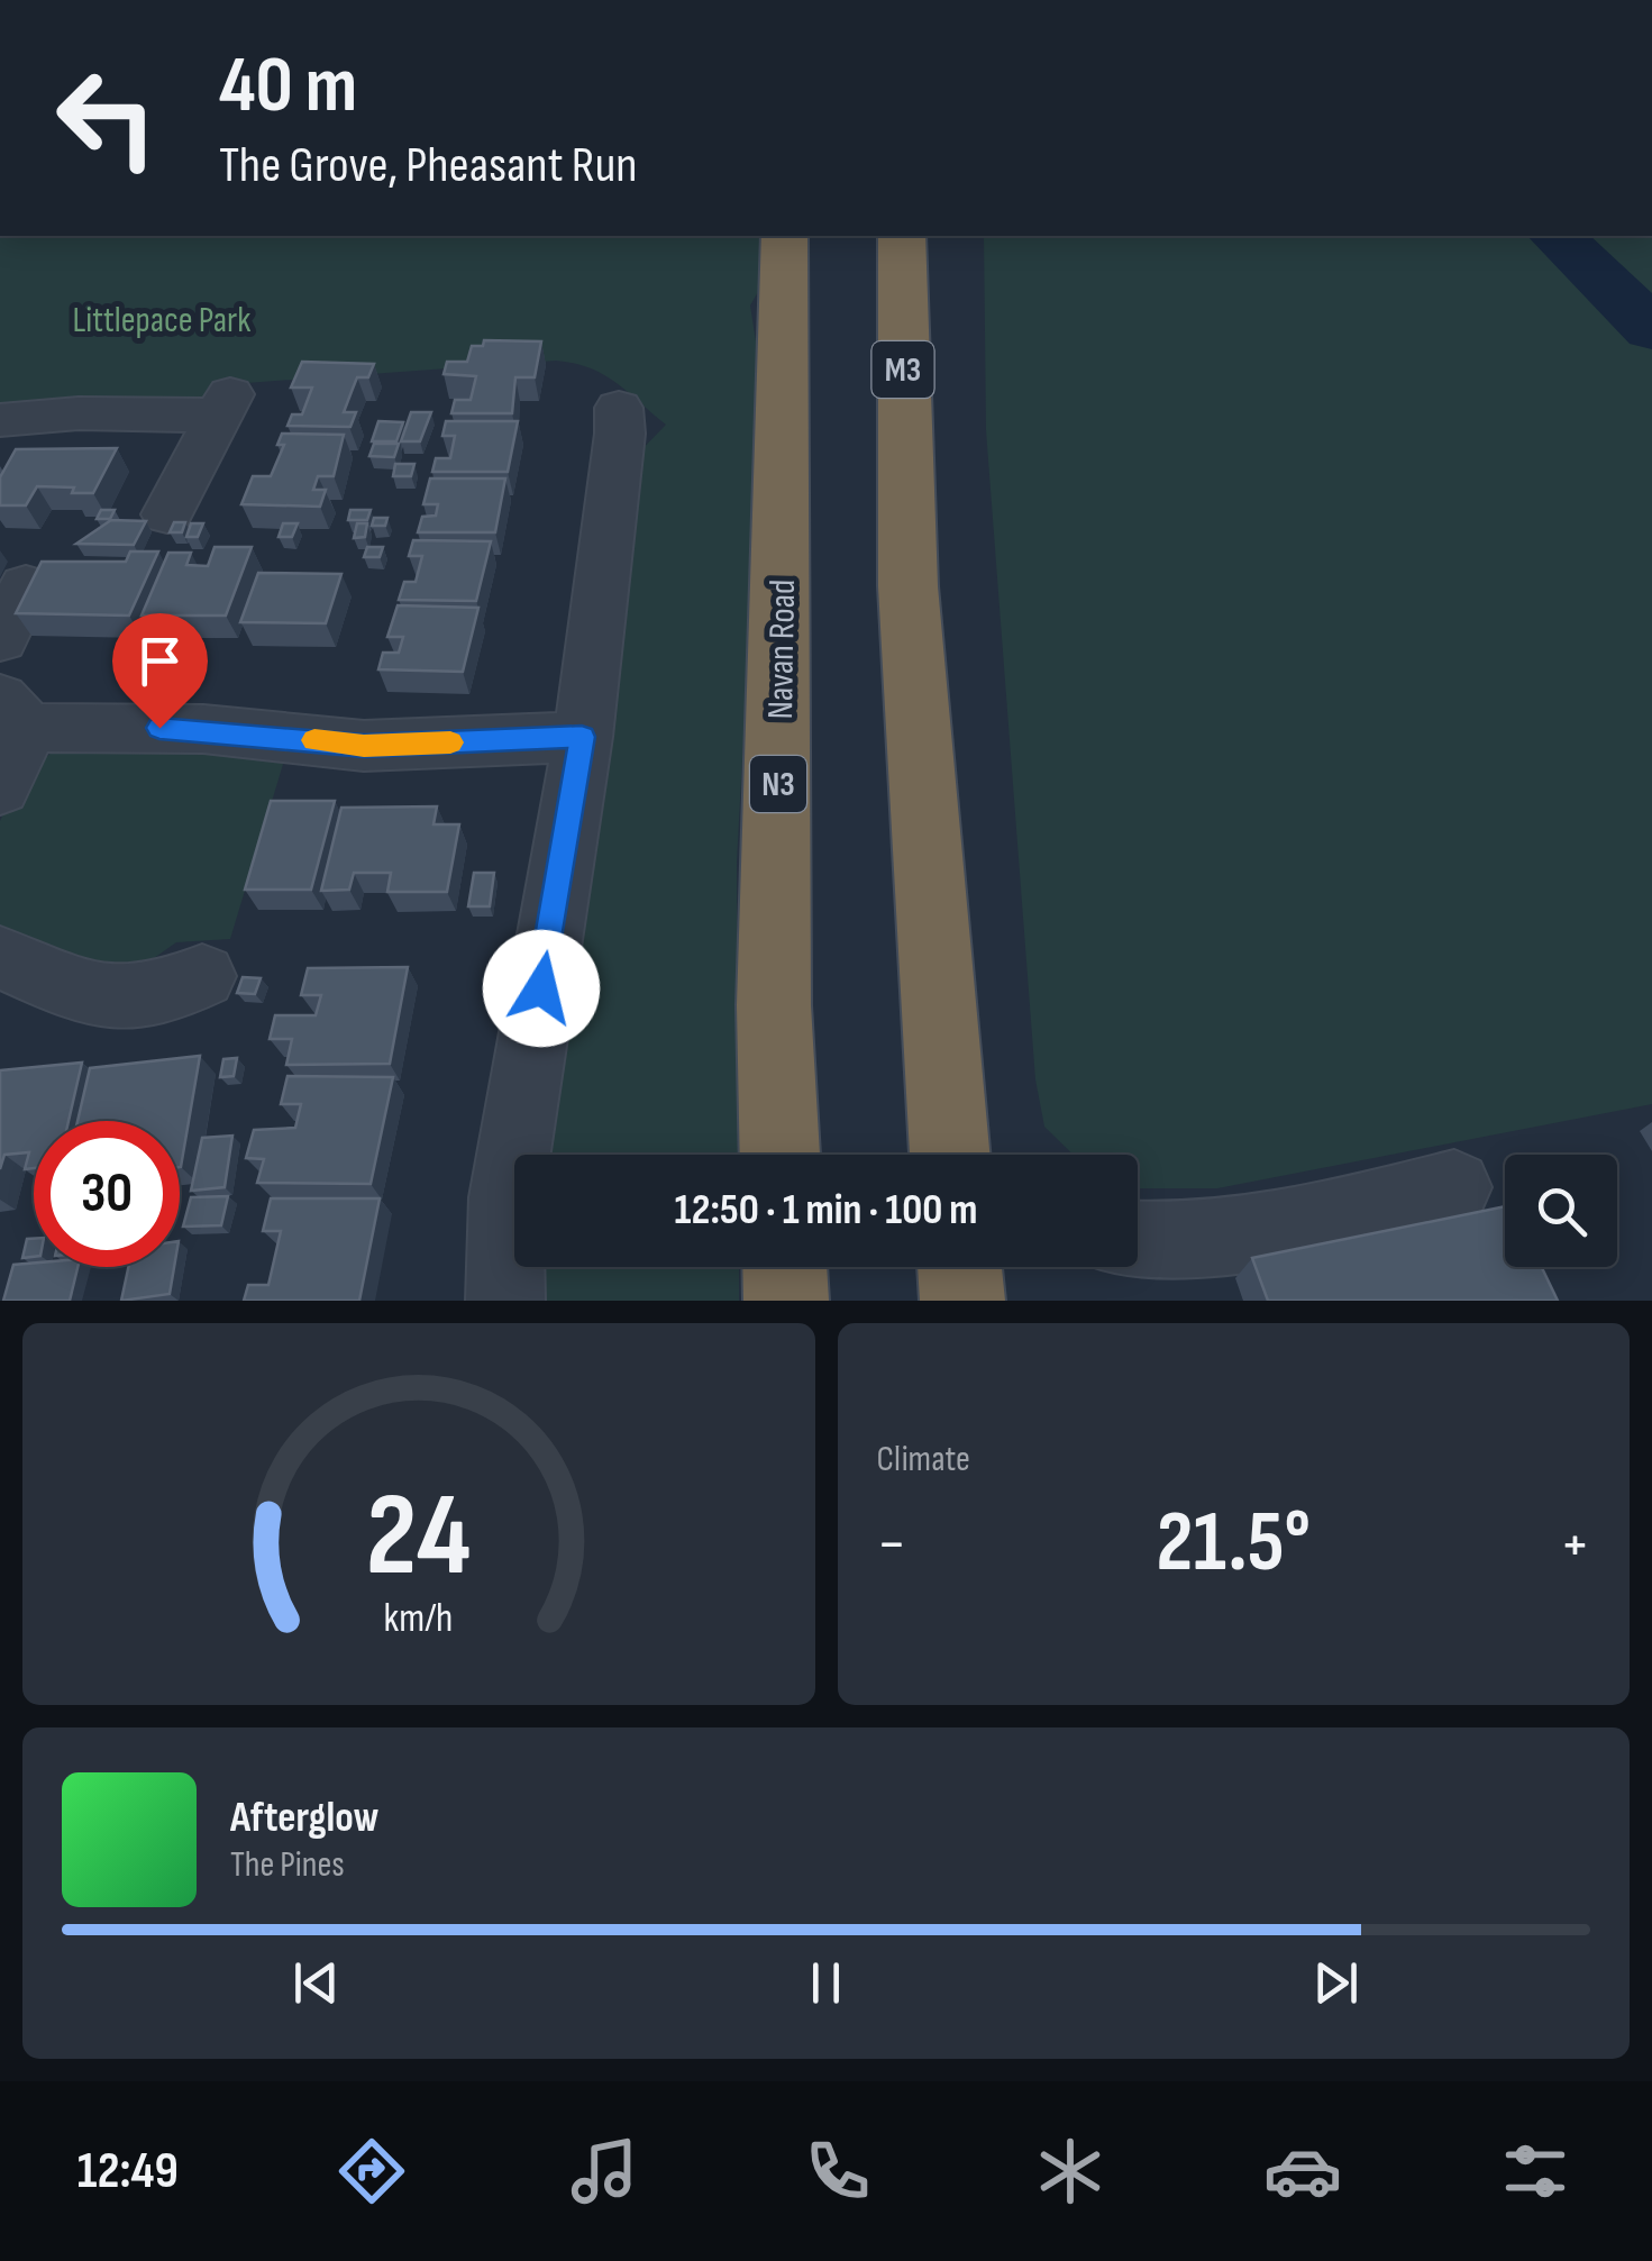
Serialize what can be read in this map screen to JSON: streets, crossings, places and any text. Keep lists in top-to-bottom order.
{
  "streets": {
    "highway": ["M3", "Navan Road", "N3"]
  },
  "parks": ["Littlepace Park"],
  "page": {
    "turn": ["40 m", "The Grove, Pheasant Run"],
    "limit": "30",
    "trip": "12:50 · 1 min · 100 m",
    "tile": "Climate",
    "heat": ["−", "21.5°", "+"],
    "song": ["Afterglow", "The Pines"],
    "tabs": "12:49",
    "gauge": ["24", "km/h"]
  }
}
